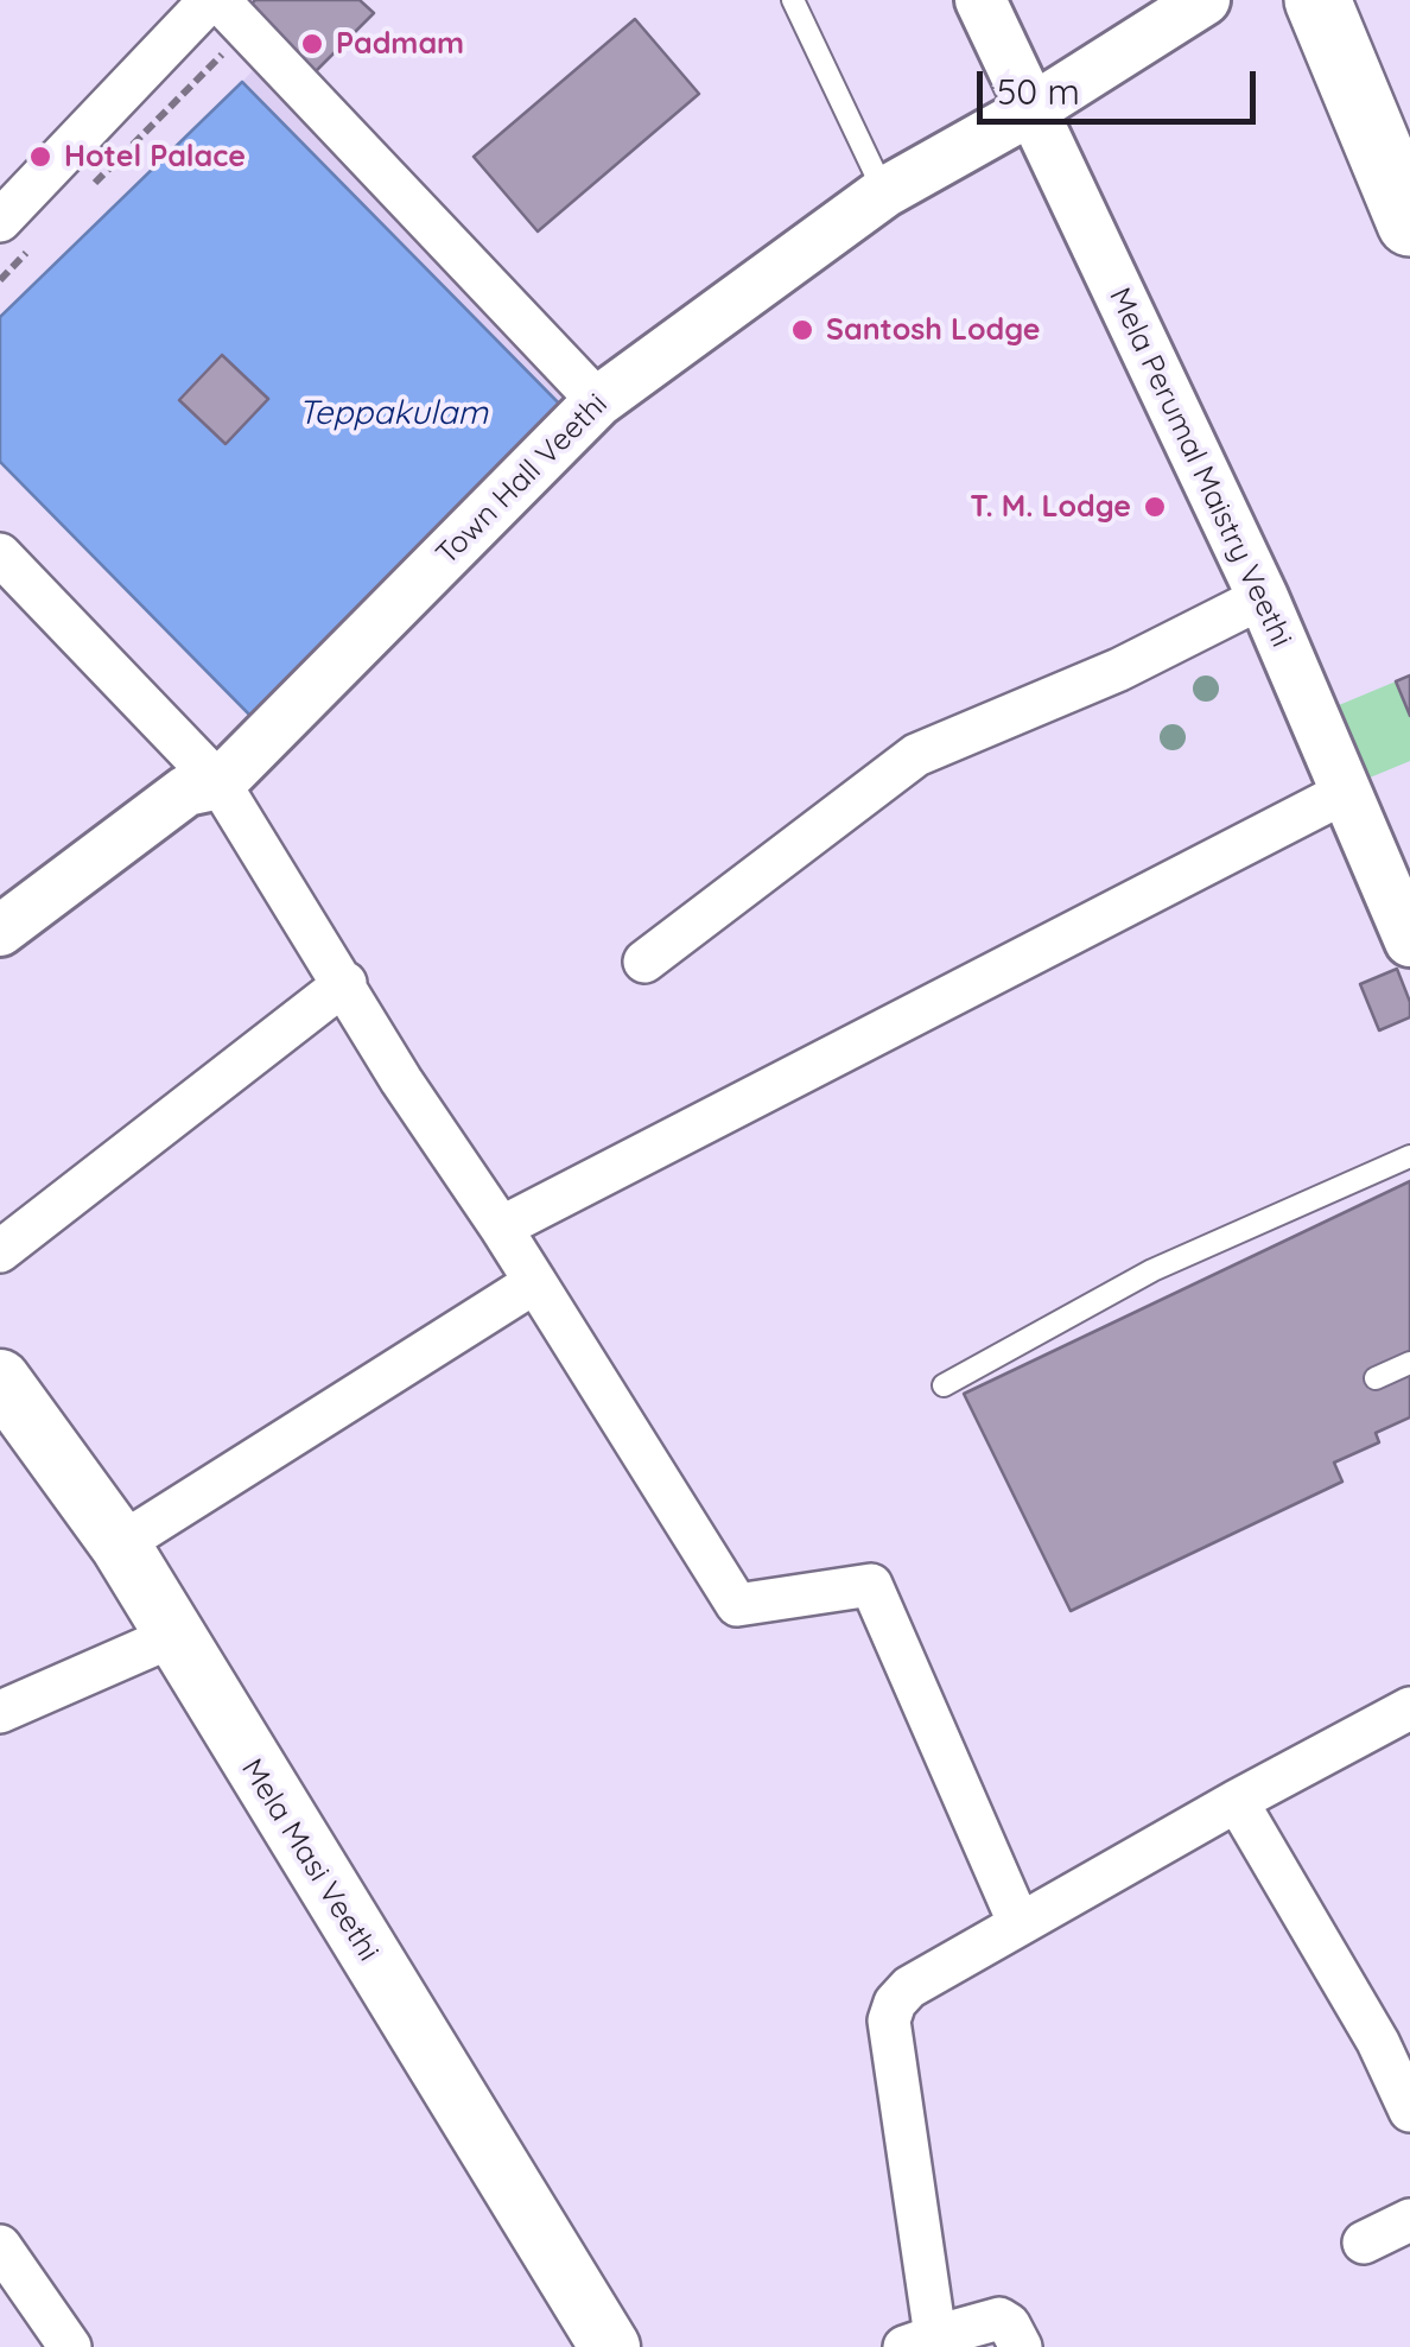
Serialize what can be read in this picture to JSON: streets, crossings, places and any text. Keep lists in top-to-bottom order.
{
  "streets": {
    "main road": ["Mela Masi Veethi"],
    "street": ["Mela Perumal Maistry Veethi", "Town Hall Veethi"]
  },
  "crossings": [
    ["Mela Perumal Maistry Veethi", "Town Hall Veethi"]
  ],
  "water": ["Teppakulam"],
  "places": [
    "Padmam",
    "Hotel Palace",
    "Santosh Lodge",
    "T. M. Lodge"
  ],
  "scale_bar": "50 m"
}
